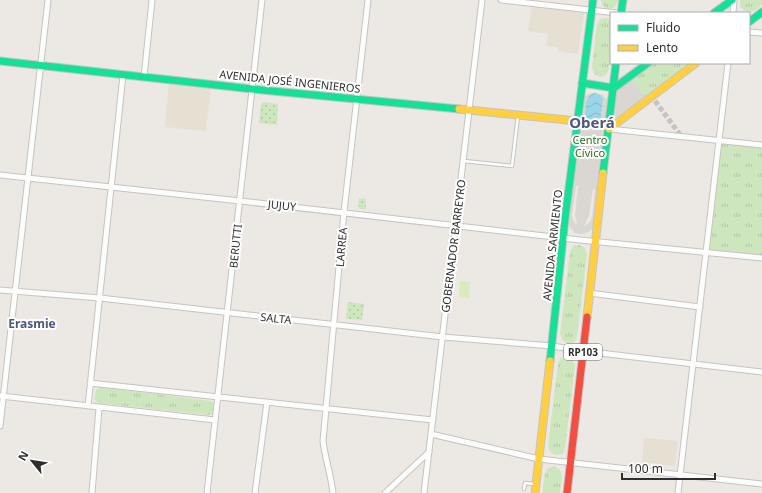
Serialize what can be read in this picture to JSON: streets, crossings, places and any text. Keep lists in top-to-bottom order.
{
  "streets": {
    "main road": ["AVENIDA JOSÉ INGENIEROS", "AVENIDA SARMIENTO", "RP103"],
    "street": [
      "JUJUY",
      "BERUTTI",
      "GOBERNADOR BARREYRO",
      "LARREA",
      "SALTA"
    ]
  },
  "crossings": [
    ["AVENIDA JOSÉ INGENIEROS", "AVENIDA SARMIENTO"],
    ["AVENIDA JOSÉ INGENIEROS", "BERUTTI"],
    ["AVENIDA JOSÉ INGENIEROS", "GOBERNADOR BARREYRO"],
    ["AVENIDA JOSÉ INGENIEROS", "LARREA"],
    ["JUJUY", "AVENIDA SARMIENTO"],
    ["JUJUY", "BERUTTI"],
    ["JUJUY", "GOBERNADOR BARREYRO"],
    ["JUJUY", "LARREA"],
    ["JUJUY", "RP103"],
    ["AVENIDA SARMIENTO", "SALTA"],
    ["BERUTTI", "SALTA"],
    ["GOBERNADOR BARREYRO", "SALTA"],
    ["LARREA", "SALTA"],
    ["SALTA", "RP103"]
  ],
  "districts": ["Oberá", "Erasmie"],
  "parks": ["Centro Cívico"],
  "legend": ["Fluido", "Lento"],
  "scale_bar": "100 m",
  "north": "top left"
}
